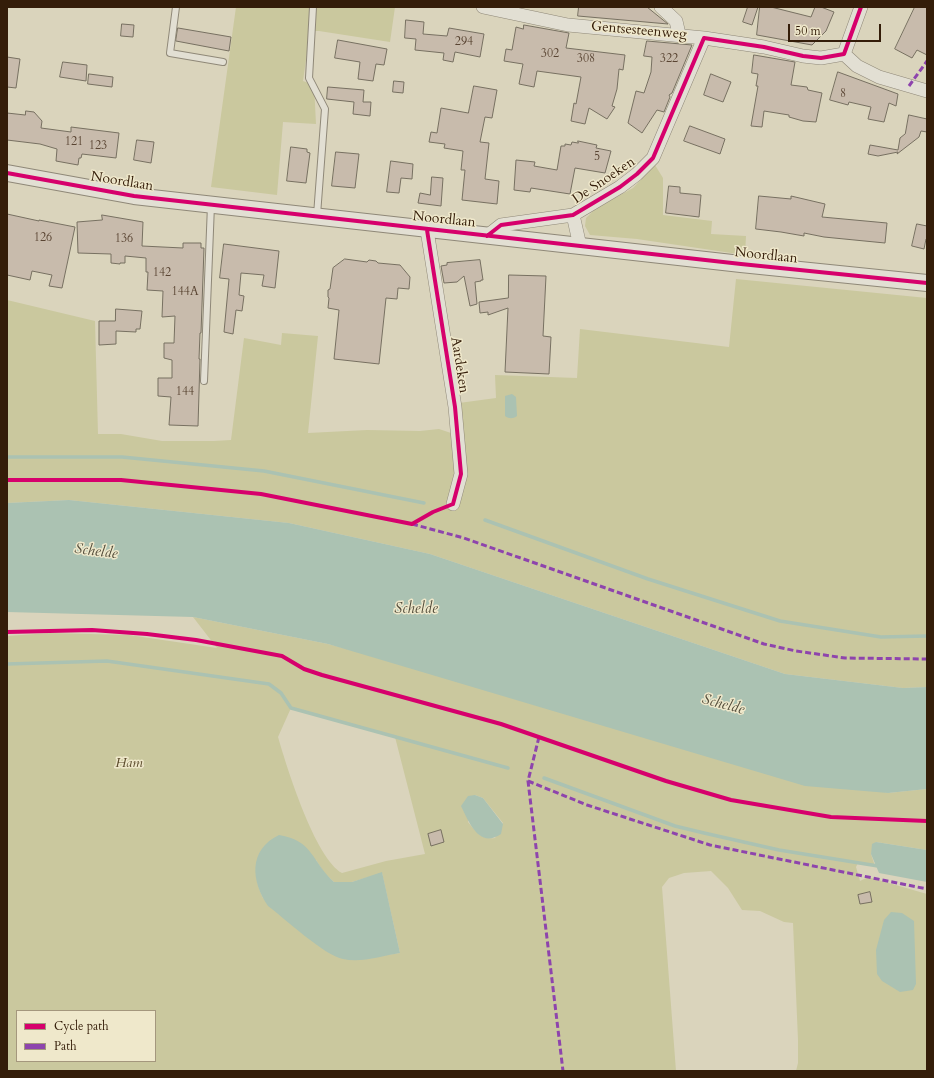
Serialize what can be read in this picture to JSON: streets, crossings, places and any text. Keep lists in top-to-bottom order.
{
  "streets": {
    "street": [
      "Gentsesteenweg",
      "De Snoeken",
      "Noordlaan",
      "Aardeken"
    ]
  },
  "crossings": [
    ["Gentsesteenweg", "De Snoeken"],
    ["De Snoeken", "Noordlaan"],
    ["Noordlaan", "Aardeken"]
  ],
  "water": ["Schelde"],
  "parks": ["Ham"],
  "house_numbers": [
    "294",
    "302",
    "308",
    "322",
    "8",
    "121",
    "123",
    "5",
    "126",
    "136",
    "142",
    "144A",
    "144"
  ],
  "legend": ["Cycle path", "Path"],
  "scale_bar": "50 m"
}
